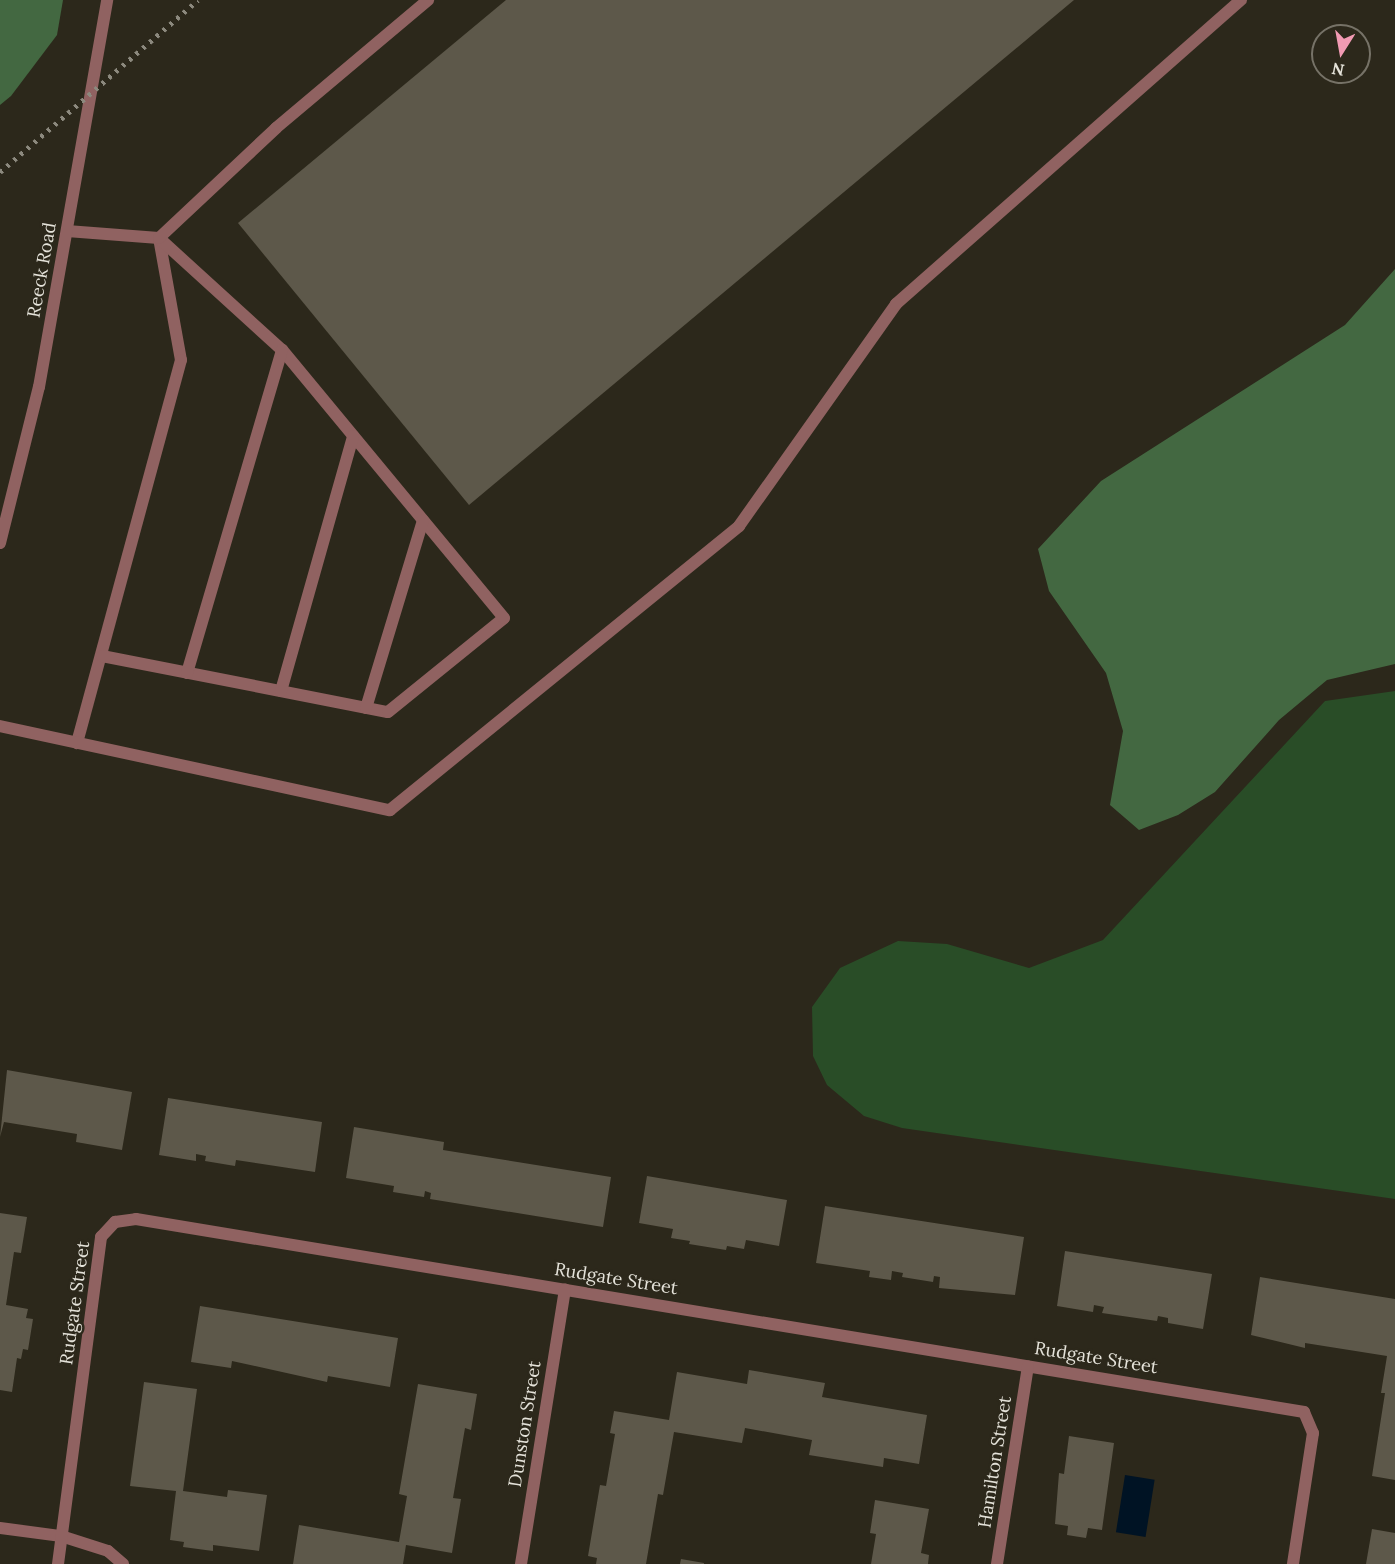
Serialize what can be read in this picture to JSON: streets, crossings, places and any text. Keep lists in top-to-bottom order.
{
  "streets": {
    "street": [
      "Reeck Road",
      "Rudgate Street",
      "Dunston Street",
      "Hamilton Street"
    ]
  },
  "crossings": [
    ["Rudgate Street", "Dunston Street"],
    ["Rudgate Street", "Hamilton Street"]
  ],
  "north": "bottom"
}
